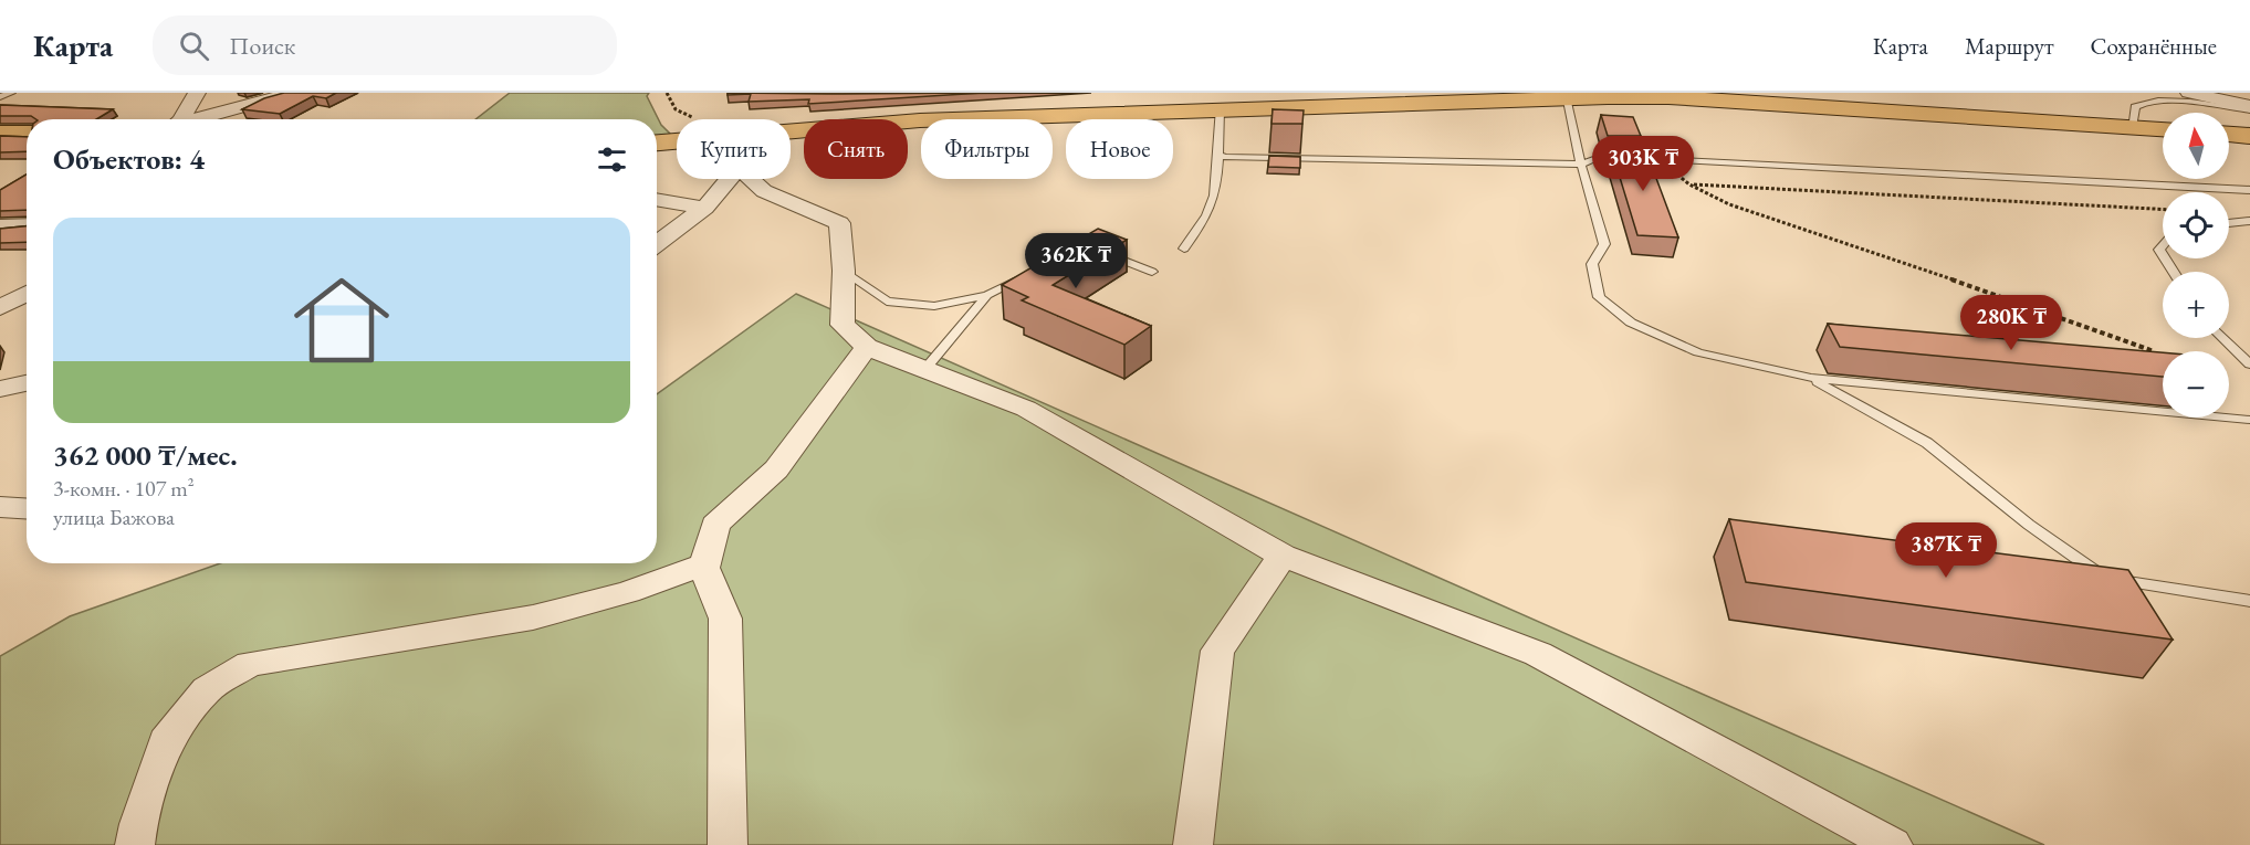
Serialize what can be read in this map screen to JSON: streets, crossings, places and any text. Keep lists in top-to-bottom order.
{
  "north": "top",
  "page": {
    "header": "Карта",
    "search": "Поиск",
    "nav": ["Карта", "Маршрут", "Сохранённые"],
    "map_buttons": ["+", "−"],
    "chip": [
      "Купить",
      "Снять",
      "Фильтры",
      "Новое"
    ],
    "heading": "Объектов: 4",
    "price": [
      "303K ₸",
      "362K ₸",
      "280K ₸",
      "387K ₸"
    ],
    "list": [
      {
        "name": "362 000 ₸/мес.",
        "note": "3-комн. · 107 m² · улица Бажова"
      }
    ]
  }
}
